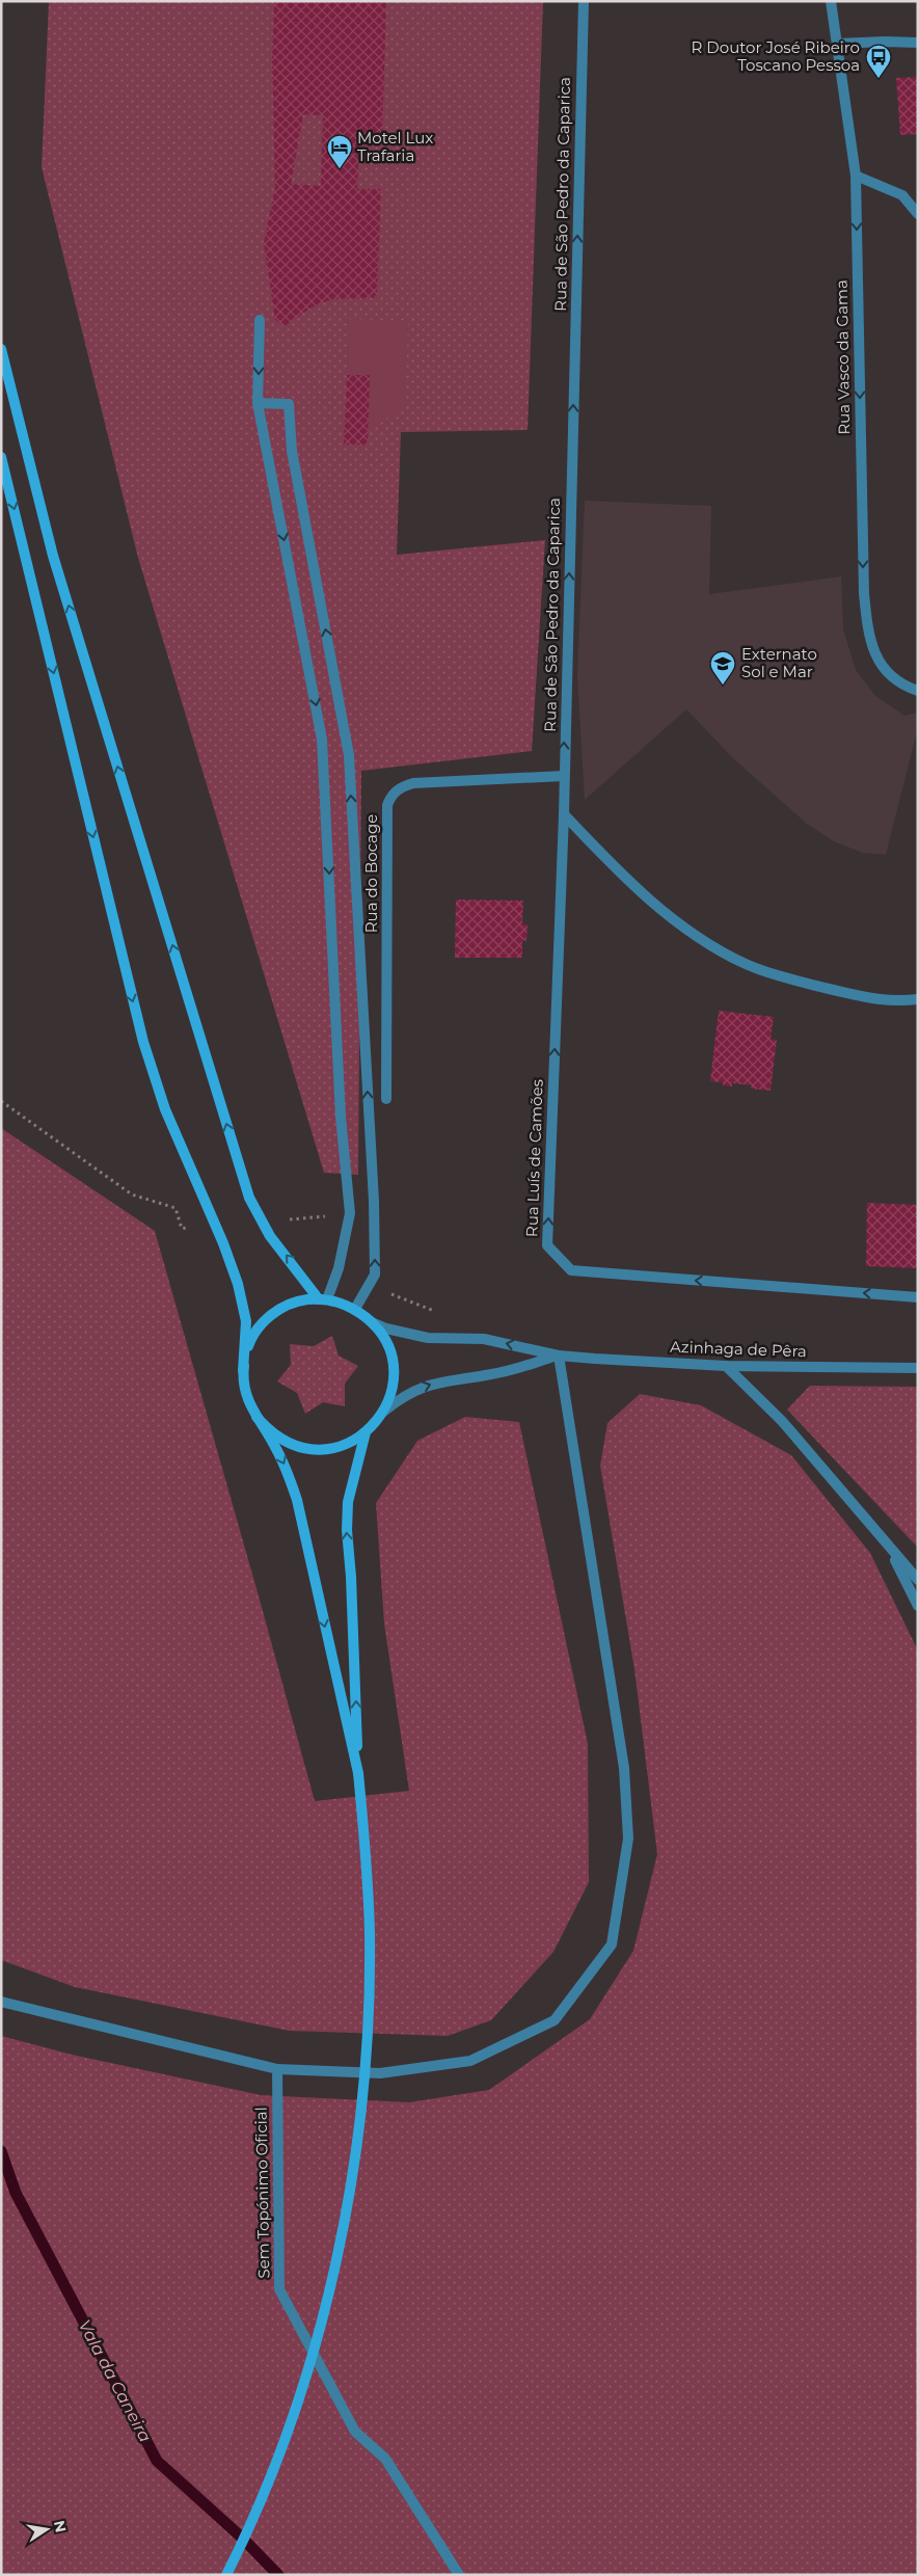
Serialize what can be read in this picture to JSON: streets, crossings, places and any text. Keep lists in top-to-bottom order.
{
  "streets": {
    "street": [
      "Rua de São Pedro da Caparica",
      "Rua Vasco da Gama",
      "Rua do Bocage",
      "Rua Luís de Camões",
      "Azinhaga de Pêra",
      "Sem Topónimo Oficial"
    ]
  },
  "crossings": [
    ["Rua de São Pedro da Caparica", "Rua do Bocage"],
    ["Rua de São Pedro da Caparica", "Rua Luís de Camões"]
  ],
  "one_way": ["Rua de São Pedro da Caparica", "Rua Vasco da Gama"],
  "water": ["Vala da Caneira"],
  "places": {
    "bus stop": ["R Doutor José Ribeiro Toscano Pessoa"],
    "hotel": ["Motel Lux Trafaria"],
    "school or university": ["Externato Sol e Mar"]
  },
  "north": "right"
}
